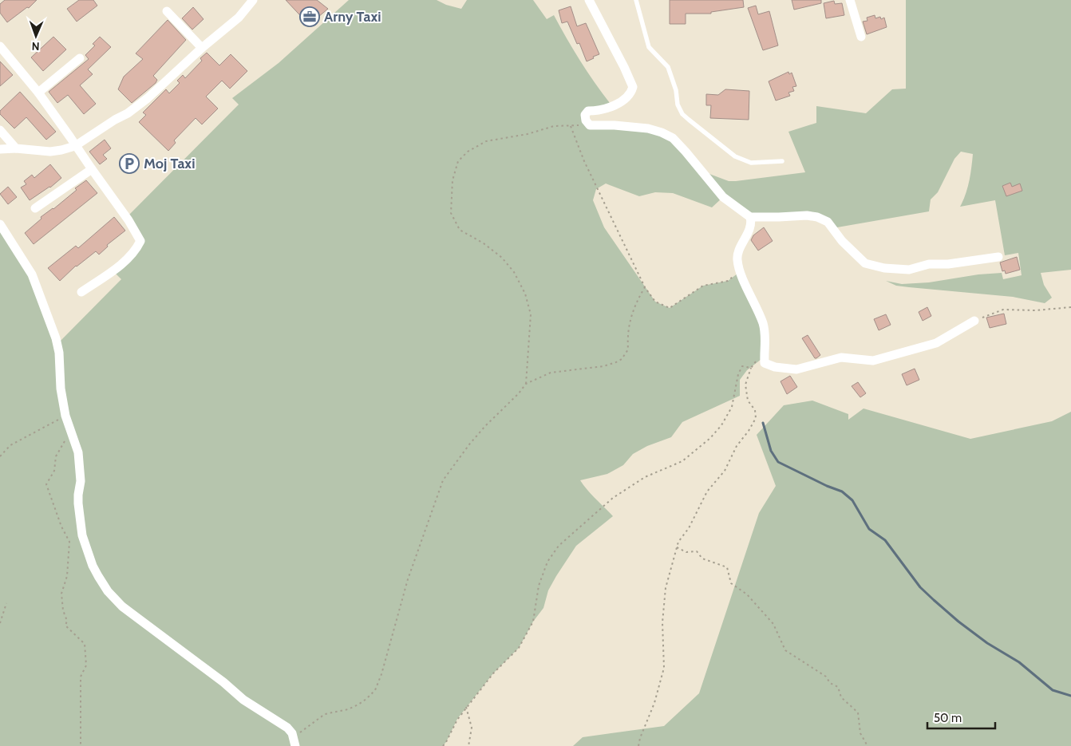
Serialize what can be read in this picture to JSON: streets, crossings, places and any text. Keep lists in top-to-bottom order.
{
  "places": {
    "office": ["Arny Taxi"],
    "parking": ["Moj Taxi"]
  },
  "scale_bar": "50 m",
  "north": "bottom"
}
